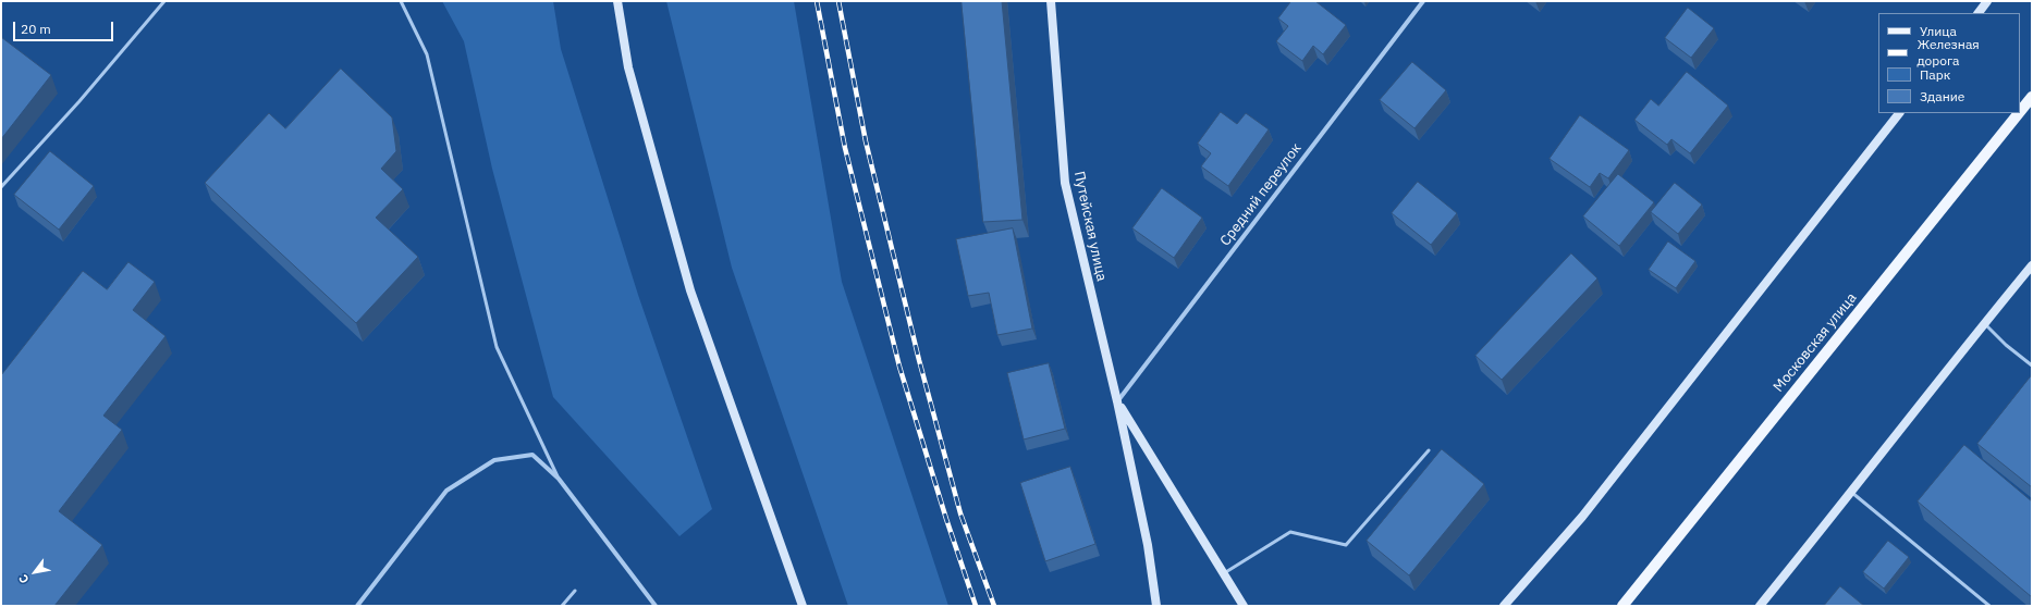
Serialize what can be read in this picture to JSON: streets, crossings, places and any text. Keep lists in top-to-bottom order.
{
  "streets": {
    "main road": ["Путейская улица", "Московская улица"],
    "street": ["Средний переулок"]
  },
  "crossings": [
    ["Средний переулок", "Путейская улица"]
  ],
  "legend": [
    "Улица",
    "Железная дорога",
    "Парк",
    "Здание"
  ],
  "scale_bar": "20 m",
  "north": "bottom left"
}
